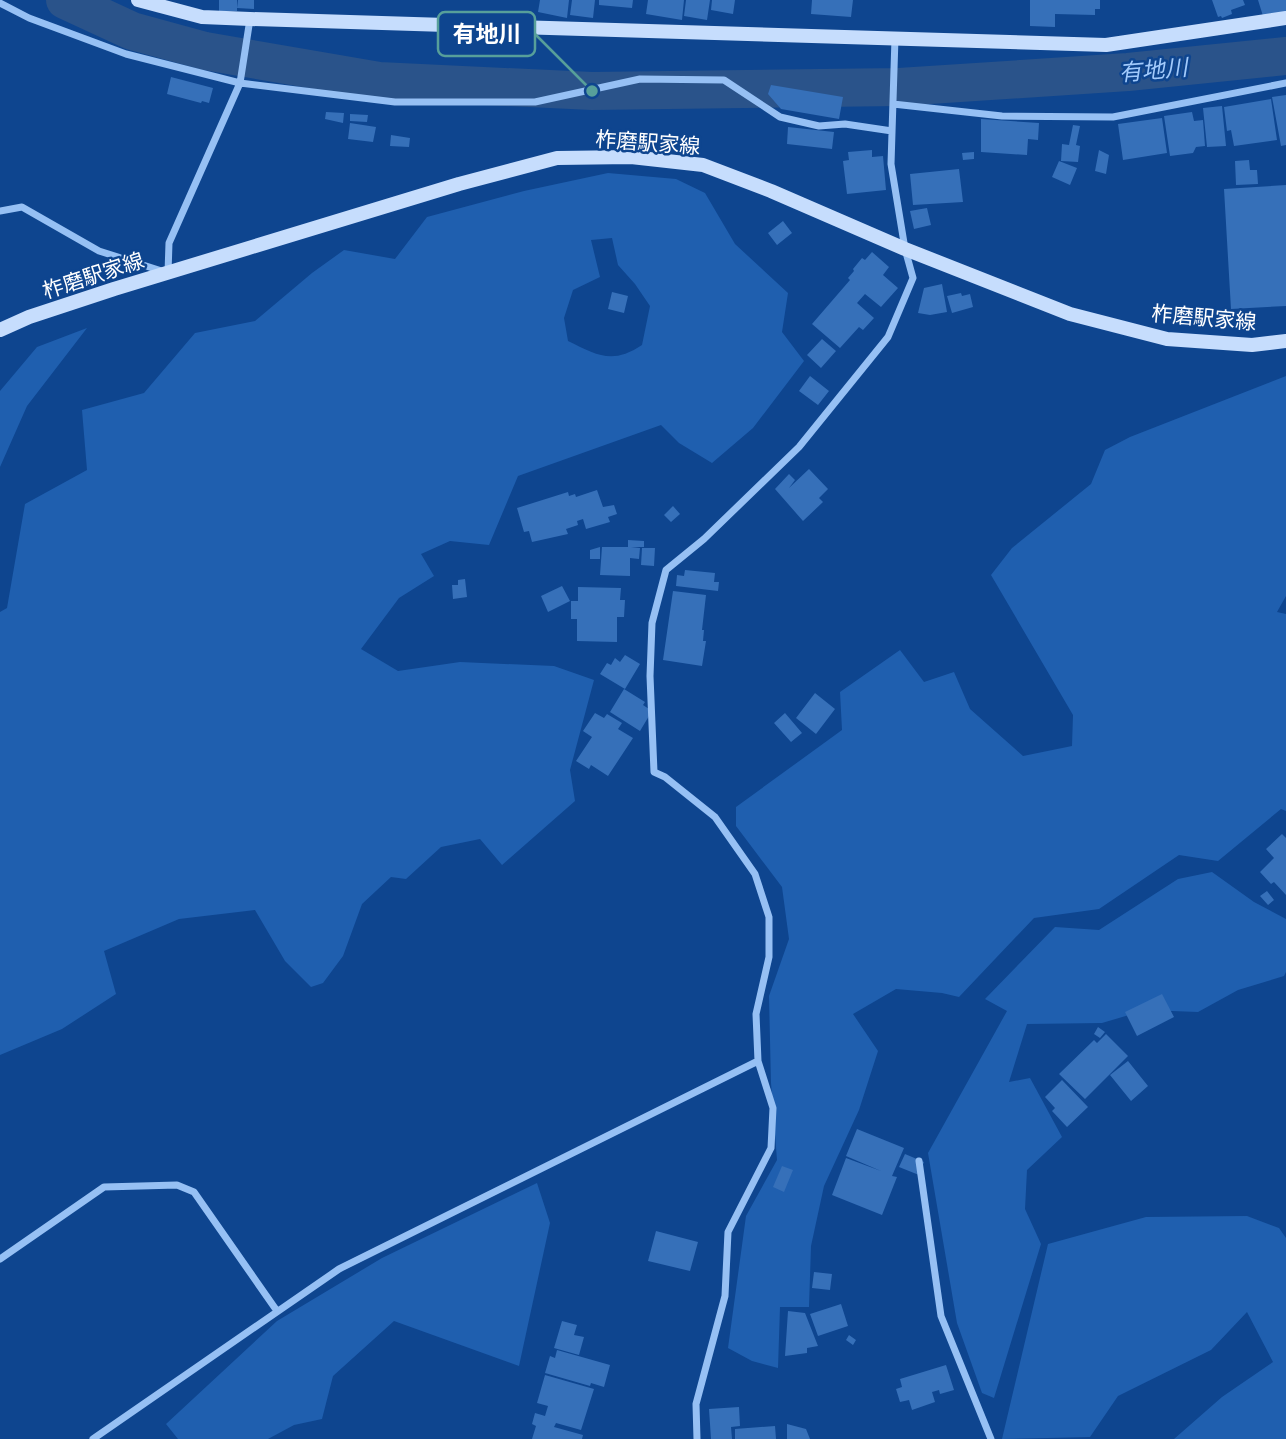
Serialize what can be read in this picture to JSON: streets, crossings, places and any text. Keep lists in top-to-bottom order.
{
  "streets": {
    "main road": ["柞磨駅家線"]
  },
  "water": ["有地川"],
  "places": ["有地川"]
}
